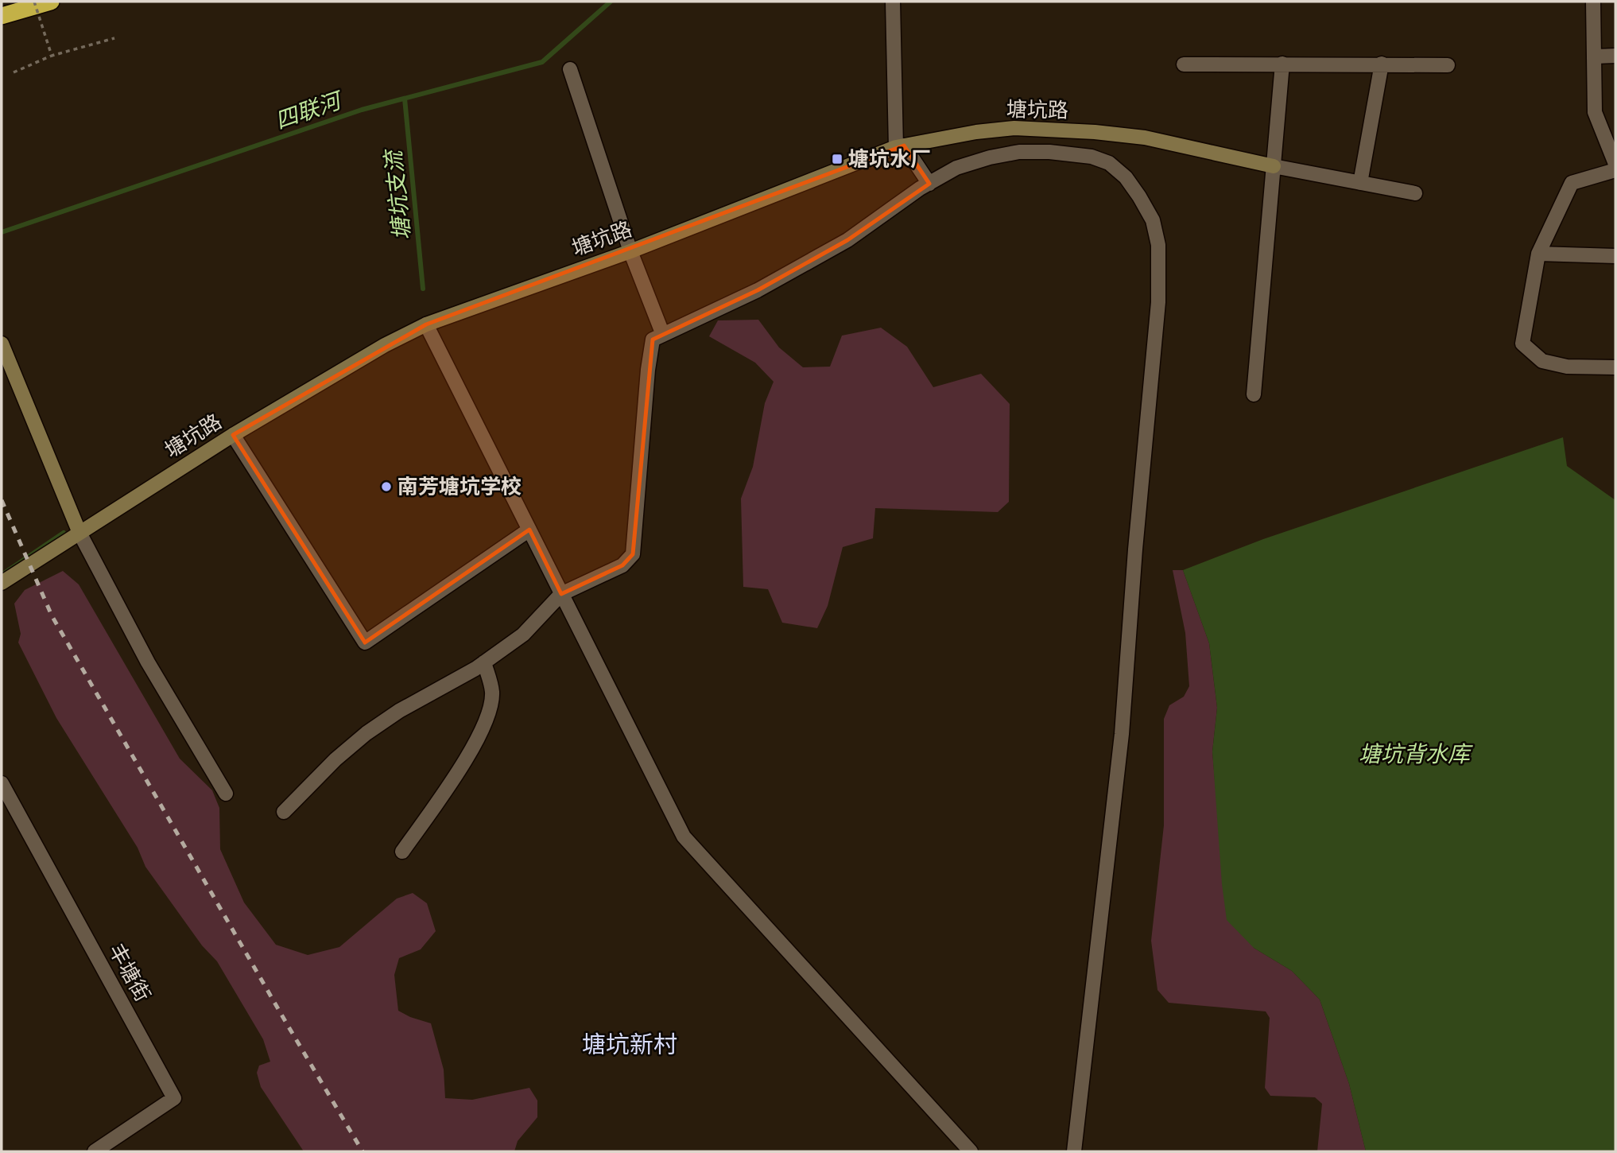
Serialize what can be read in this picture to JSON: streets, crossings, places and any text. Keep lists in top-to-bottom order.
{
  "streets": {
    "street": ["塘坑路", "丰塘街"]
  },
  "districts": ["塘坑新村"],
  "water": ["四联河", "塘坑支流", "塘坑背水库"],
  "places": {
    "transit": ["塘坑水厂"],
    "other": ["南芳塘坑学校"]
  }
}
